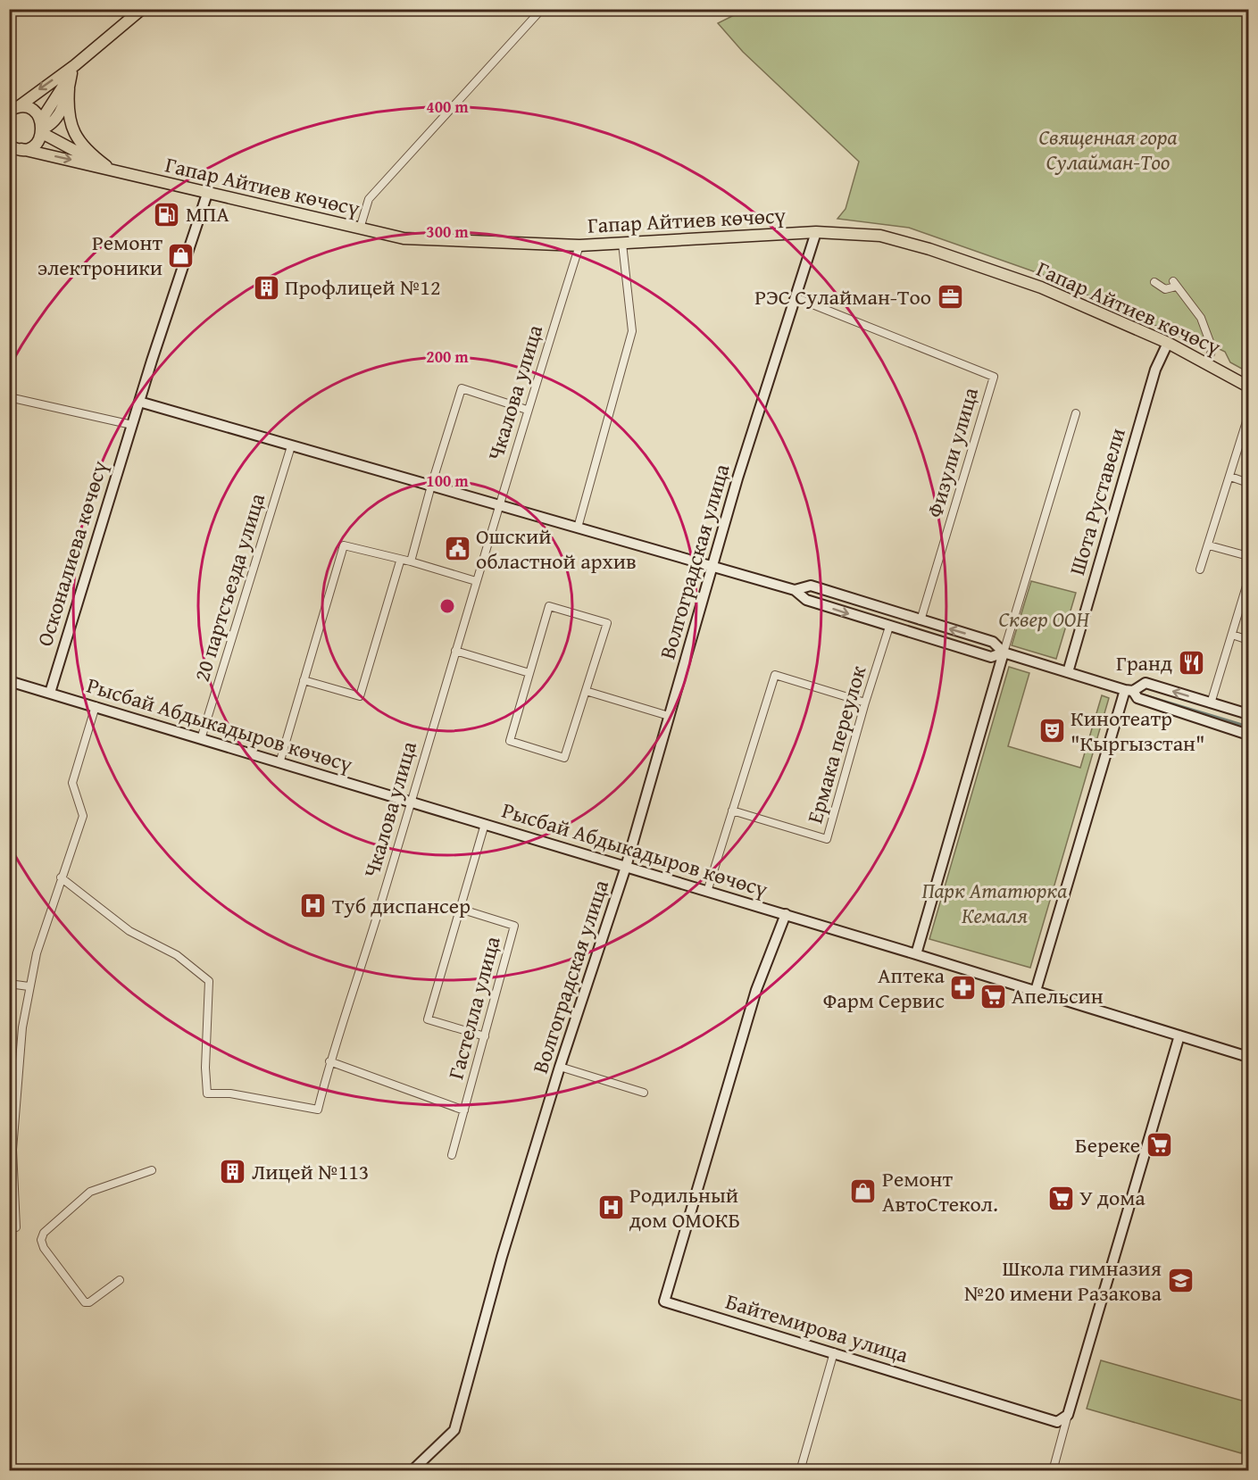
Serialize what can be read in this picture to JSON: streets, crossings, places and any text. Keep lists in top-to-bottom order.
{
  "streets": {
    "main road": ["Гапар Айтиев көчөсү"],
    "street": [
      "Чкалова улица",
      "Физули улица",
      "Шота Руставели",
      "Осконалиева көчөсү",
      "Волгоградская улица",
      "20 партсъезда улица",
      "Рысбай Абдыкадыров көчөсү",
      "Ермака переулок",
      "Гастелла улица",
      "Байтемирова улица"
    ]
  },
  "crossings": [
    ["Гапар Айтиев көчөсү", "Чкалова улица"],
    ["Гапар Айтиев көчөсү", "Шота Руставели"],
    ["Гапар Айтиев көчөсү", "Осконалиева көчөсү"],
    ["Гапар Айтиев көчөсү", "Волгоградская улица"],
    ["Чкалова улица", "Рысбай Абдыкадыров көчөсү"],
    ["Физули улица", "Волгоградская улица"],
    ["Осконалиева көчөсү", "Рысбай Абдыкадыров көчөсү"],
    ["Волгоградская улица", "Рысбай Абдыкадыров көчөсү"],
    ["20 партсъезда улица", "Рысбай Абдыкадыров көчөсү"],
    ["Рысбай Абдыкадыров көчөсү", "Байтемирова улица"]
  ],
  "parks": ["Священная гора Сулайман-Тоо", "Сквер ООН", "Парк Ататюрка Кемаля"],
  "places": {
    "fuel station": ["МПА"],
    "shop": ["Ремонт электроники", "Ремонт АвтоСтекол."],
    "building": ["Профлицей №12", "Лицей №113"],
    "office": ["РЭС Сулайман-Тоо"],
    "public building": ["Ошский областной архив"],
    "restaurant": ["Гранд"],
    "theatre": ["Кинотеатр \"Кыргызстан\""],
    "hospital": ["Туб диспансер", "Родильный дом ОМОКБ"],
    "pharmacy": ["Аптека Фарм Сервис"],
    "supermarket": ["Апельсин", "Береке", "У дома"],
    "school or university": ["Школа гимназия №20 имени Разакова"]
  },
  "rings": [
    "400 m",
    "300 m",
    "200 m",
    "100 m"
  ]
}
